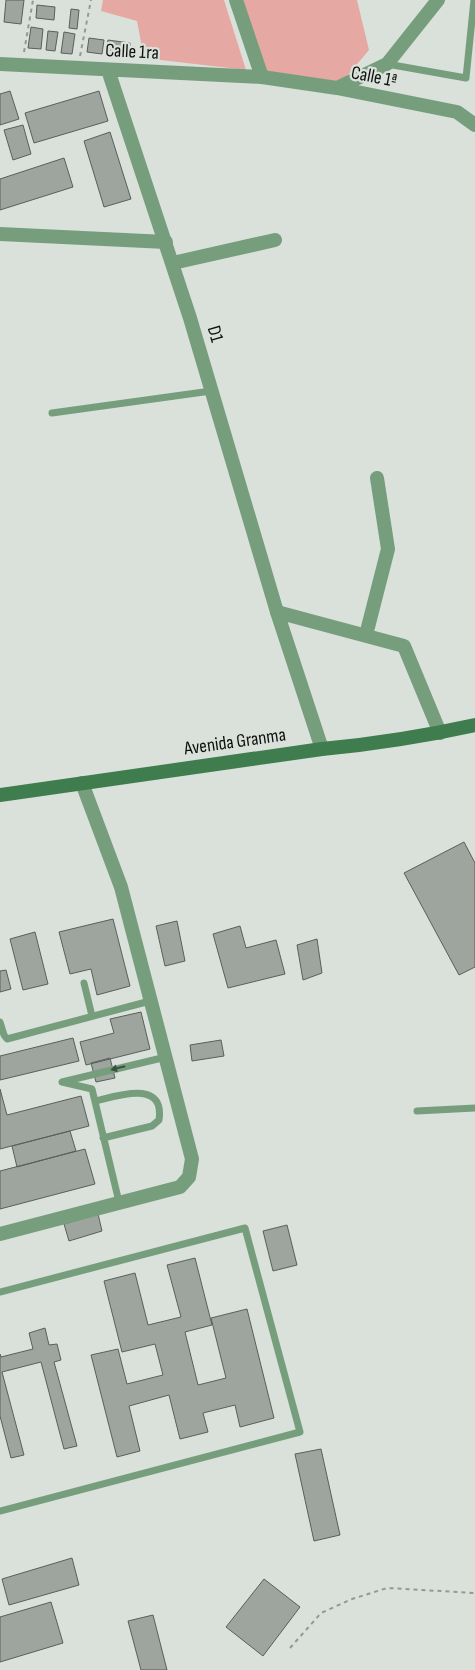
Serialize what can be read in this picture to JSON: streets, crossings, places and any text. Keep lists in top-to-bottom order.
{
  "streets": {
    "main road": ["Avenida Granma"],
    "street": ["Calle 1ra", "Calle 1ª", "D1"]
  },
  "crossings": [
    ["Calle 1ra", "Calle 1ª"],
    ["Calle 1ra", "D1"],
    ["D1", "Avenida Granma"]
  ]
}
